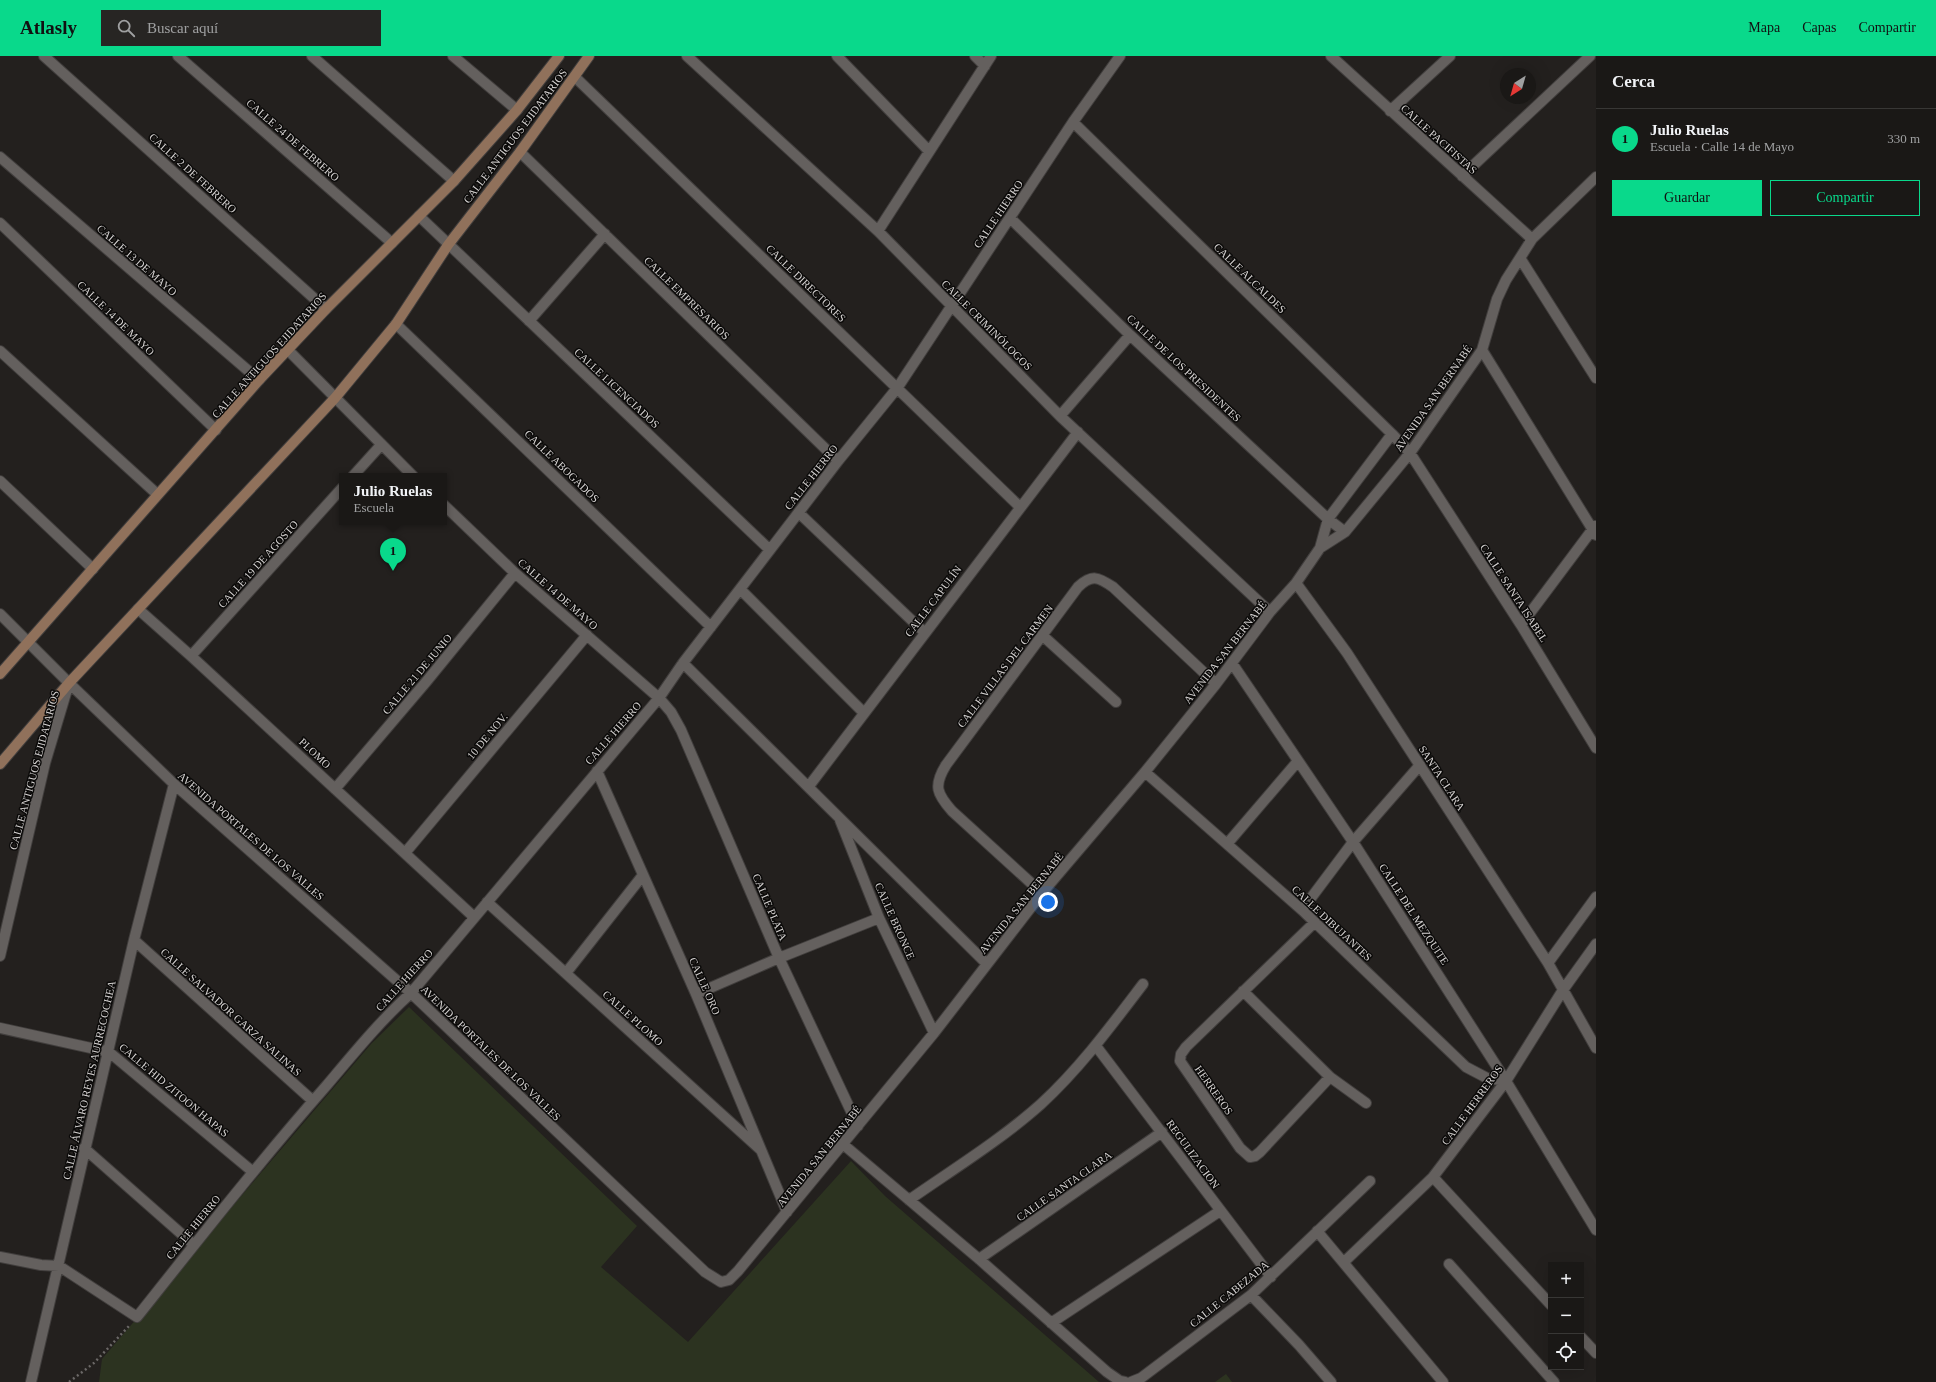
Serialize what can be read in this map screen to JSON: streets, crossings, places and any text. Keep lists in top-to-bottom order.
{
  "streets": {
    "street": [
      "CALLE ANTIGUOS EJIDATARIOS",
      "CALLE PACIFISTAS",
      "CALLE 24 DE FEBRERO",
      "CALLE 2 DE FEBRERO",
      "CALLE HIERRO",
      "CALLE 13 DE MAYO",
      "CALLE ALCALDES",
      "CALLE DIRECTORES",
      "CALLE EMPRESARIOS",
      "CALLE 14 DE MAYO",
      "CALLE CRIMINÓLOGOS",
      "CALLE DE LOS PRESIDENTES",
      "CALLE LICENCIADOS",
      "AVENIDA SAN BERNABÉ",
      "CALLE ABOGADOS",
      "CALLE 19 DE AGOSTO",
      "CALLE SANTA ISABEL",
      "CALLE CAPULÍN",
      "CALLE VILLAS DEL CARMEN",
      "CALLE 21 DE JUNIO",
      "10 DE NOV.",
      "PLOMO",
      "SANTA CLARA",
      "AVENIDA PORTALES DE LOS VALLES",
      "CALLE PLATA",
      "CALLE DEL MEZQUITE",
      "CALLE BRONCE",
      "CALLE DIBUJANTES",
      "CALLE ORO",
      "CALLE SALVADOR GARZA SALINAS",
      "CALLE PLOMO",
      "CALLE ÁLVARO REYES AURRECOCHEA",
      "CALLE HID ZITOON HAPAS",
      "HERREROS",
      "CALLE HERREROS",
      "REGULIZACION",
      "CALLE SANTA CLARA",
      "CALLE CABEZADA"
    ]
  },
  "crossings": [
    ["CALLE ANTIGUOS EJIDATARIOS", "CALLE 24 DE FEBRERO"],
    ["CALLE ANTIGUOS EJIDATARIOS", "CALLE 2 DE FEBRERO"],
    ["CALLE ANTIGUOS EJIDATARIOS", "CALLE 13 DE MAYO"],
    ["CALLE ANTIGUOS EJIDATARIOS", "CALLE DIRECTORES"],
    ["CALLE ANTIGUOS EJIDATARIOS", "CALLE EMPRESARIOS"],
    ["CALLE ANTIGUOS EJIDATARIOS", "CALLE 14 DE MAYO"],
    ["CALLE ANTIGUOS EJIDATARIOS", "CALLE LICENCIADOS"],
    ["CALLE ANTIGUOS EJIDATARIOS", "CALLE ABOGADOS"],
    ["CALLE ANTIGUOS EJIDATARIOS", "PLOMO"],
    ["CALLE ANTIGUOS EJIDATARIOS", "AVENIDA PORTALES DE LOS VALLES"],
    ["CALLE PACIFISTAS", "AVENIDA SAN BERNABÉ"],
    ["CALLE HIERRO", "CALLE ALCALDES"],
    ["CALLE HIERRO", "CALLE DIRECTORES"],
    ["CALLE HIERRO", "CALLE EMPRESARIOS"],
    ["CALLE HIERRO", "CALLE 14 DE MAYO"],
    ["CALLE HIERRO", "CALLE CRIMINÓLOGOS"],
    ["CALLE HIERRO", "CALLE DE LOS PRESIDENTES"],
    ["CALLE HIERRO", "CALLE LICENCIADOS"],
    ["CALLE HIERRO", "CALLE ABOGADOS"],
    ["CALLE HIERRO", "PLOMO"],
    ["CALLE HIERRO", "AVENIDA PORTALES DE LOS VALLES"],
    ["CALLE HIERRO", "CALLE PLATA"],
    ["CALLE HIERRO", "CALLE BRONCE"],
    ["CALLE HIERRO", "CALLE ORO"],
    ["CALLE HIERRO", "CALLE SALVADOR GARZA SALINAS"],
    ["CALLE HIERRO", "CALLE PLOMO"],
    ["CALLE HIERRO", "CALLE HID ZITOON HAPAS"],
    ["CALLE ALCALDES", "AVENIDA SAN BERNABÉ"],
    ["CALLE ALCALDES", "CALLE SANTA ISABEL"],
    ["CALLE DIRECTORES", "CALLE CAPULÍN"],
    ["CALLE 14 DE MAYO", "CALLE 21 DE JUNIO"],
    ["CALLE 14 DE MAYO", "10 DE NOV."],
    ["CALLE 14 DE MAYO", "CALLE PLATA"],
    ["CALLE CRIMINÓLOGOS", "AVENIDA SAN BERNABÉ"],
    ["CALLE CRIMINÓLOGOS", "CALLE CAPULÍN"],
    ["CALLE DE LOS PRESIDENTES", "AVENIDA SAN BERNABÉ"],
    ["AVENIDA SAN BERNABÉ", "CALLE SANTA ISABEL"],
    ["AVENIDA SAN BERNABÉ", "CALLE VILLAS DEL CARMEN"],
    ["AVENIDA SAN BERNABÉ", "SANTA CLARA"],
    ["AVENIDA SAN BERNABÉ", "AVENIDA PORTALES DE LOS VALLES"],
    ["AVENIDA SAN BERNABÉ", "CALLE PLATA"],
    ["AVENIDA SAN BERNABÉ", "CALLE DEL MEZQUITE"],
    ["AVENIDA SAN BERNABÉ", "CALLE BRONCE"],
    ["AVENIDA SAN BERNABÉ", "CALLE DIBUJANTES"],
    ["AVENIDA SAN BERNABÉ", "CALLE ORO"],
    ["CALLE 19 DE AGOSTO", "PLOMO"],
    ["CALLE CAPULÍN", "CALLE BRONCE"],
    ["CALLE 21 DE JUNIO", "PLOMO"],
    ["10 DE NOV.", "PLOMO"],
    ["SANTA CLARA", "CALLE HERREROS"],
    ["AVENIDA PORTALES DE LOS VALLES", "CALLE ÁLVARO REYES AURRECOCHEA"],
    ["CALLE DEL MEZQUITE", "CALLE DIBUJANTES"],
    ["CALLE DEL MEZQUITE", "CALLE HERREROS"],
    ["CALLE DIBUJANTES", "HERREROS"],
    ["CALLE DIBUJANTES", "CALLE HERREROS"],
    ["CALLE ORO", "CALLE PLOMO"],
    ["CALLE SALVADOR GARZA SALINAS", "CALLE ÁLVARO REYES AURRECOCHEA"],
    ["CALLE ÁLVARO REYES AURRECOCHEA", "CALLE HID ZITOON HAPAS"],
    ["REGULIZACION", "CALLE SANTA CLARA"],
    ["REGULIZACION", "CALLE CABEZADA"]
  ],
  "north": "bottom left",
  "page": {
    "header": "Atlasly",
    "search": "Buscar aquí",
    "nav": ["Mapa", "Capas", "Compartir"],
    "heading": "Cerca",
    "list": [
      {
        "mark": "1",
        "name": "Julio Ruelas",
        "note": "Escuela · Calle 14 de Mayo",
        "value": "330 m"
      }
    ],
    "buttons": ["Guardar", "Compartir"],
    "popup": ["Julio Ruelas", "Escuela"],
    "pins": "1",
    "map_buttons": ["+", "−"]
  }
}
